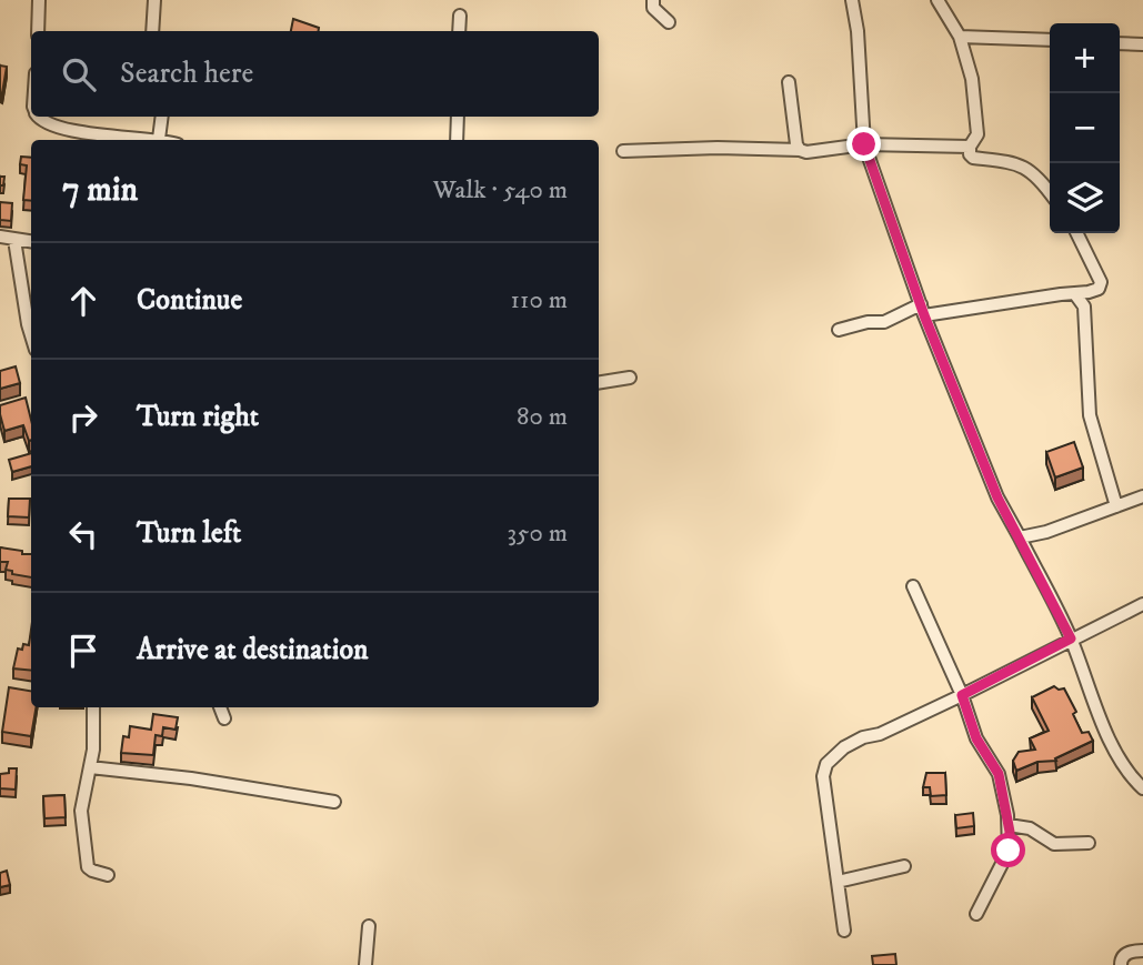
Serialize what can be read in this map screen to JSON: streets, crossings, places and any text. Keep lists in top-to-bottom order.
{
  "page": {
    "map_buttons": ["+", "−"],
    "search": "Search here",
    "heading": ["7 min", "Walk · 540 m"],
    "list": [
      ["Continue", "110 m"],
      ["Turn right", "80 m"],
      ["Turn left", "350 m"],
      "Arrive at destination"
    ]
  }
}
